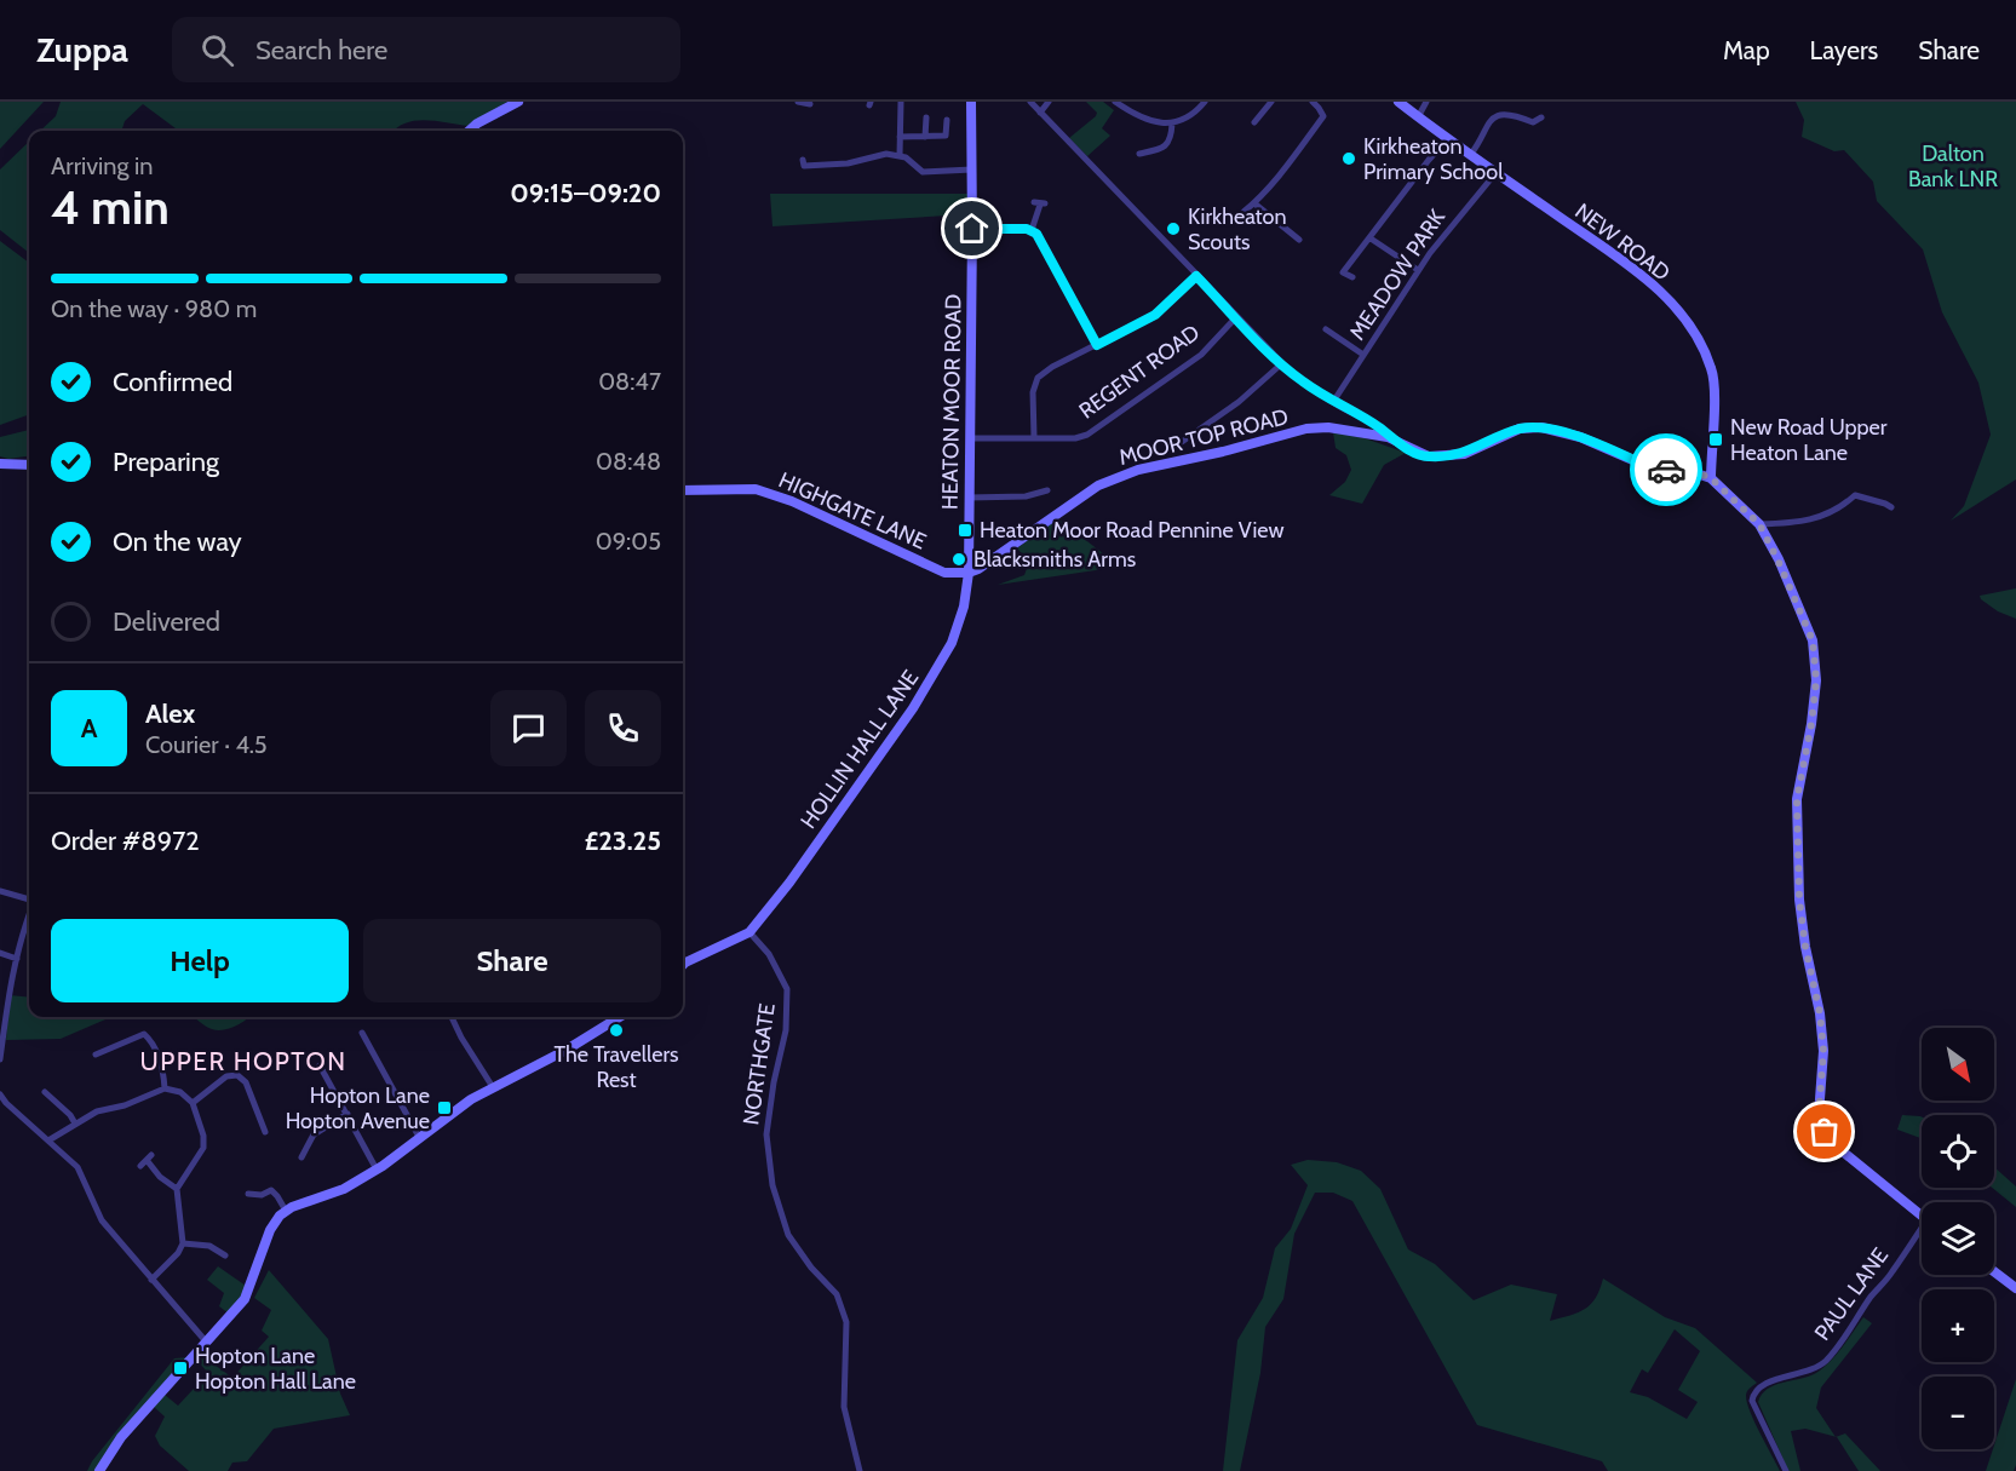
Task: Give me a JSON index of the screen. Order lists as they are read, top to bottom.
{
  "streets": {
    "street": [
      "NEW ROAD",
      "MEADOW PARK",
      "REGENT ROAD",
      "HEATON MOOR ROAD",
      "MOOR TOP ROAD",
      "HIGHGATE LANE",
      "HOLLIN HALL LANE",
      "NORTHGATE",
      "PAUL LANE"
    ]
  },
  "crossings": [
    ["NEW ROAD", "MEADOW PARK"],
    ["NEW ROAD", "MOOR TOP ROAD"],
    ["REGENT ROAD", "HEATON MOOR ROAD"],
    ["HEATON MOOR ROAD", "MOOR TOP ROAD"],
    ["HEATON MOOR ROAD", "HIGHGATE LANE"],
    ["HEATON MOOR ROAD", "HOLLIN HALL LANE"],
    ["MOOR TOP ROAD", "HIGHGATE LANE"],
    ["MOOR TOP ROAD", "HOLLIN HALL LANE"],
    ["HIGHGATE LANE", "HOLLIN HALL LANE"],
    ["HOLLIN HALL LANE", "NORTHGATE"]
  ],
  "districts": ["UPPER HOPTON"],
  "parks": ["Dalton Bank LNR"],
  "places": {
    "other": [
      "Kirkheaton Primary School",
      "Kirkheaton Scouts",
      "Blacksmiths Arms",
      "The Travellers Rest"
    ],
    "transit": [
      "New Road Upper Heaton Lane",
      "Heaton Moor Road Pennine View",
      "Hopton Lane Hopton Avenue",
      "Hopton Lane Hopton Hall Lane"
    ]
  },
  "north": "bottom right",
  "page": {
    "header": "Zuppa",
    "search": "Search here",
    "nav": ["Map", "Layers", "Share"],
    "heading": ["4 min", "Arriving in", "09:15–09:20"],
    "panel": [
      "Alex",
      "Courier · 4.5",
      "Order #8972",
      "£23.25"
    ],
    "bar": "On the way · 980 m",
    "list": [
      ["Confirmed", "08:47"],
      ["Preparing", "08:48"],
      ["On the way", "09:05"],
      "Delivered"
    ],
    "round": "A",
    "buttons": ["Help", "Share"],
    "map_buttons": ["+", "−"]
  }
}
